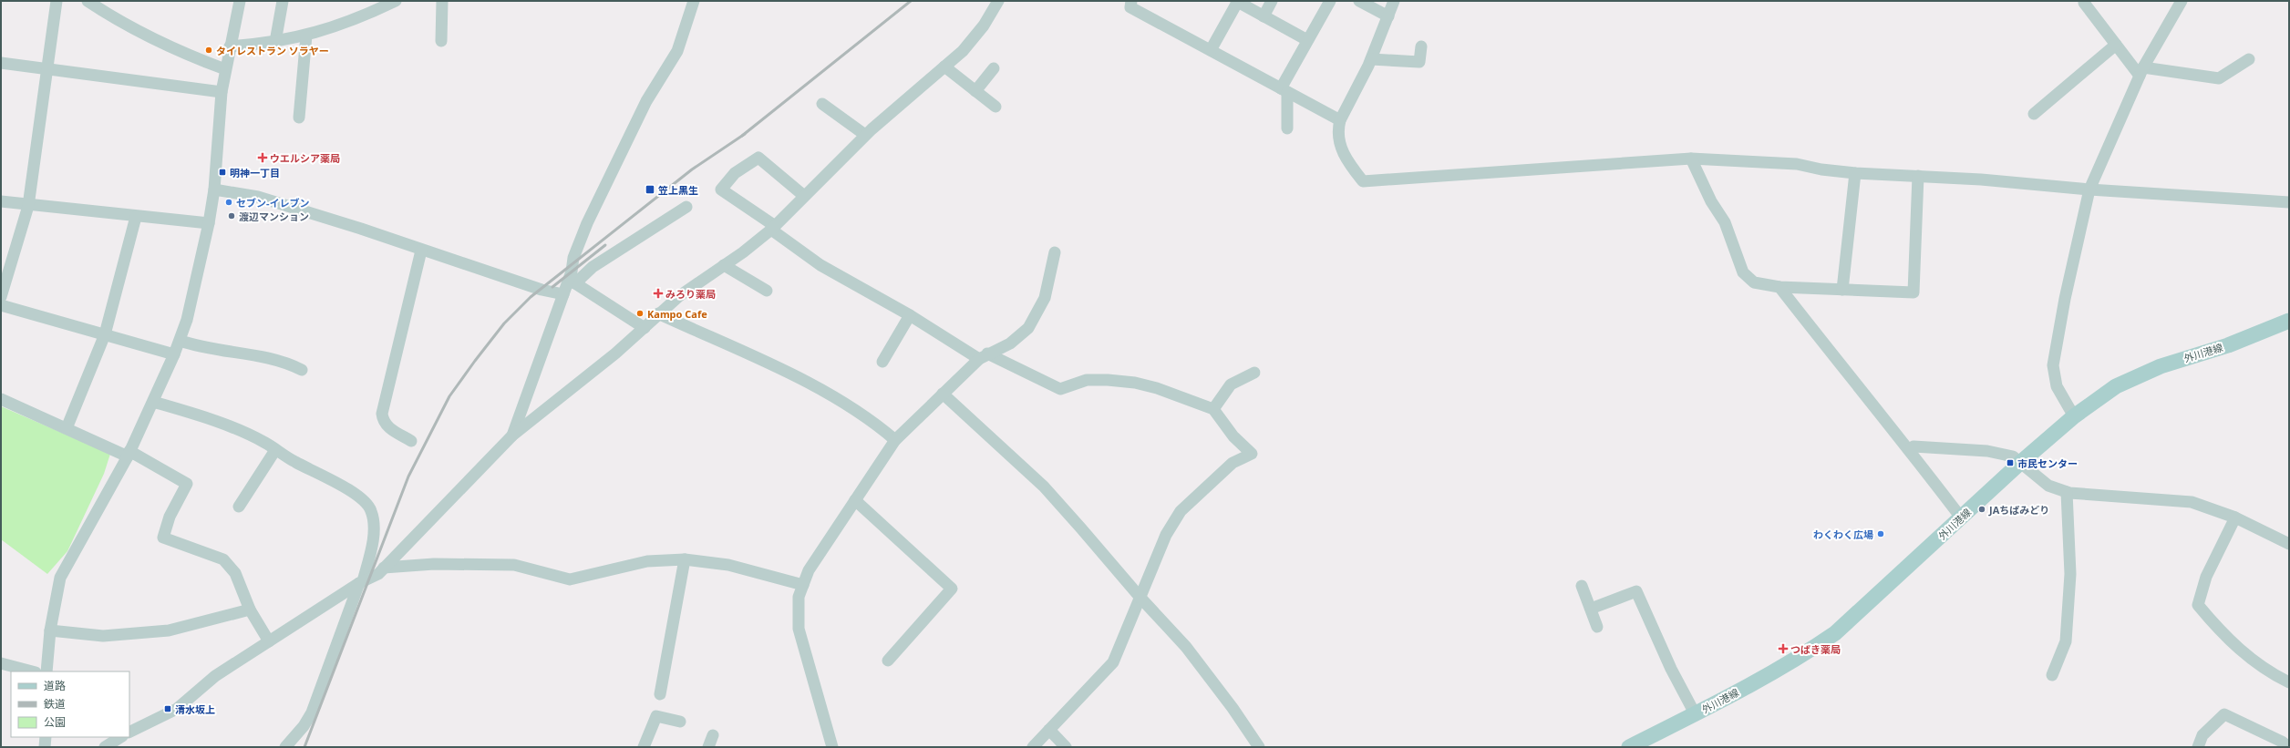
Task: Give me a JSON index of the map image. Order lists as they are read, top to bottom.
{
  "streets": {
    "main road": ["外川港線"]
  },
  "places": {
    "other": [
      "タイレストラン ソラヤー",
      "セブン-イレブン",
      "渡辺マンション",
      "Kampo Cafe",
      "JAちばみどり",
      "わくわく広場"
    ],
    "health": ["ウエルシア薬局", "みろり薬局", "つばき薬局"],
    "transit": [
      "明神一丁目",
      "笠上黒生",
      "市民センター",
      "清水坂上"
    ]
  },
  "legend": ["道路", "鉄道", "公園"]
}
